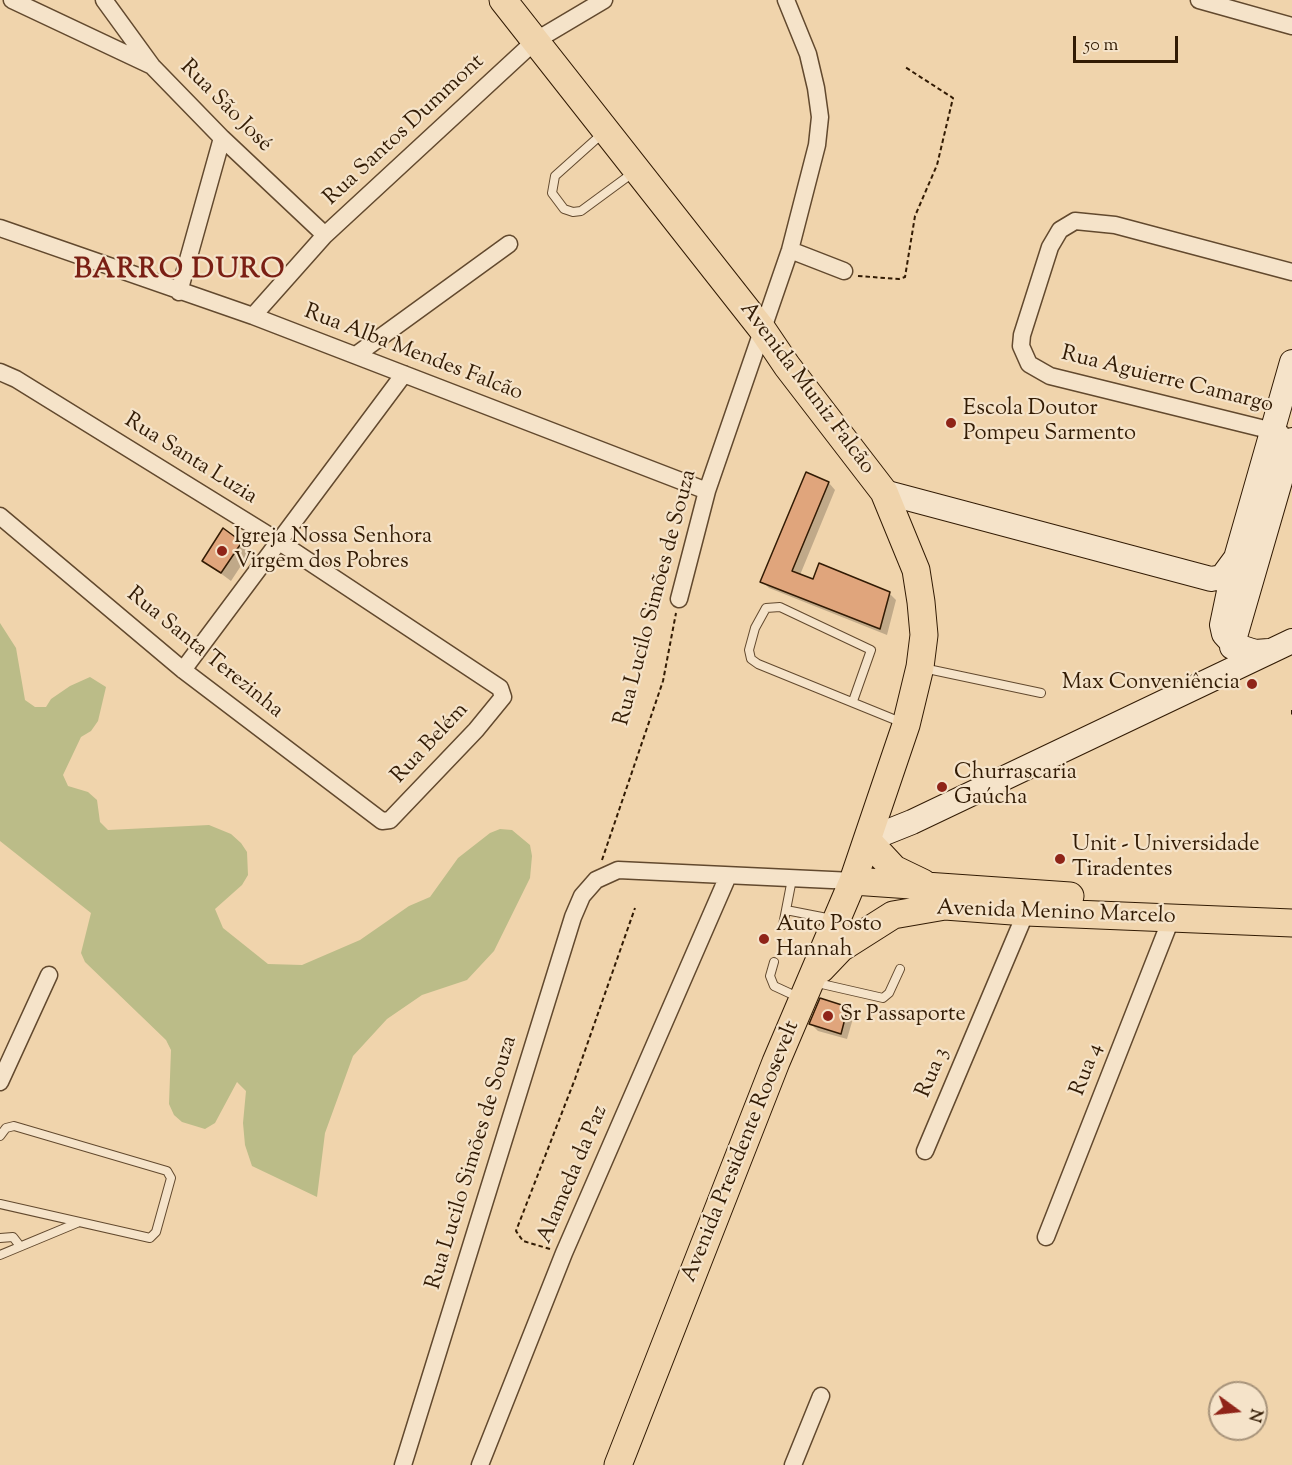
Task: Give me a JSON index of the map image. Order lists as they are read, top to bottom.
{
  "streets": {
    "main road": ["Avenida Muniz Falcão", "Avenida Menino Marcelo", "Avenida Presidente Roosevelt"],
    "street": [
      "Rua São José",
      "Rua Santos Dummont",
      "Rua Alba Mendes Falcão",
      "Rua Aguierre Camargo",
      "Rua Santa Luzia",
      "Rua Lucilo Simões de Souza",
      "Rua Santa Terezinha",
      "Rua Belém",
      "Rua 4",
      "Rua 3",
      "Alameda da Paz"
    ]
  },
  "crossings": [
    ["Rua São José", "Rua Santos Dummont"],
    ["Rua Santos Dummont", "Rua Alba Mendes Falcão"],
    ["Rua Santos Dummont", "Avenida Muniz Falcão"],
    ["Rua Alba Mendes Falcão", "Rua Lucilo Simões de Souza"],
    ["Avenida Muniz Falcão", "Rua Lucilo Simões de Souza"],
    ["Avenida Muniz Falcão", "Avenida Presidente Roosevelt"],
    ["Rua Santa Luzia", "Rua Belém"],
    ["Rua Santa Terezinha", "Rua Belém"],
    ["Avenida Menino Marcelo", "Rua 4"],
    ["Avenida Menino Marcelo", "Rua 3"],
    ["Avenida Menino Marcelo", "Avenida Presidente Roosevelt"]
  ],
  "districts": ["BARRO DURO"],
  "places": [
    "Escola Doutor Pompeu Sarmento",
    "Igreja Nossa Senhora Virgem dos Pobres",
    "Max Conveniência",
    "Churrascaria Gaúcha",
    "Unit - Universidade Tiradentes",
    "Auto Posto Hannah",
    "Sr Passaporte"
  ],
  "scale_bar": "50 m",
  "north": "right"
}
